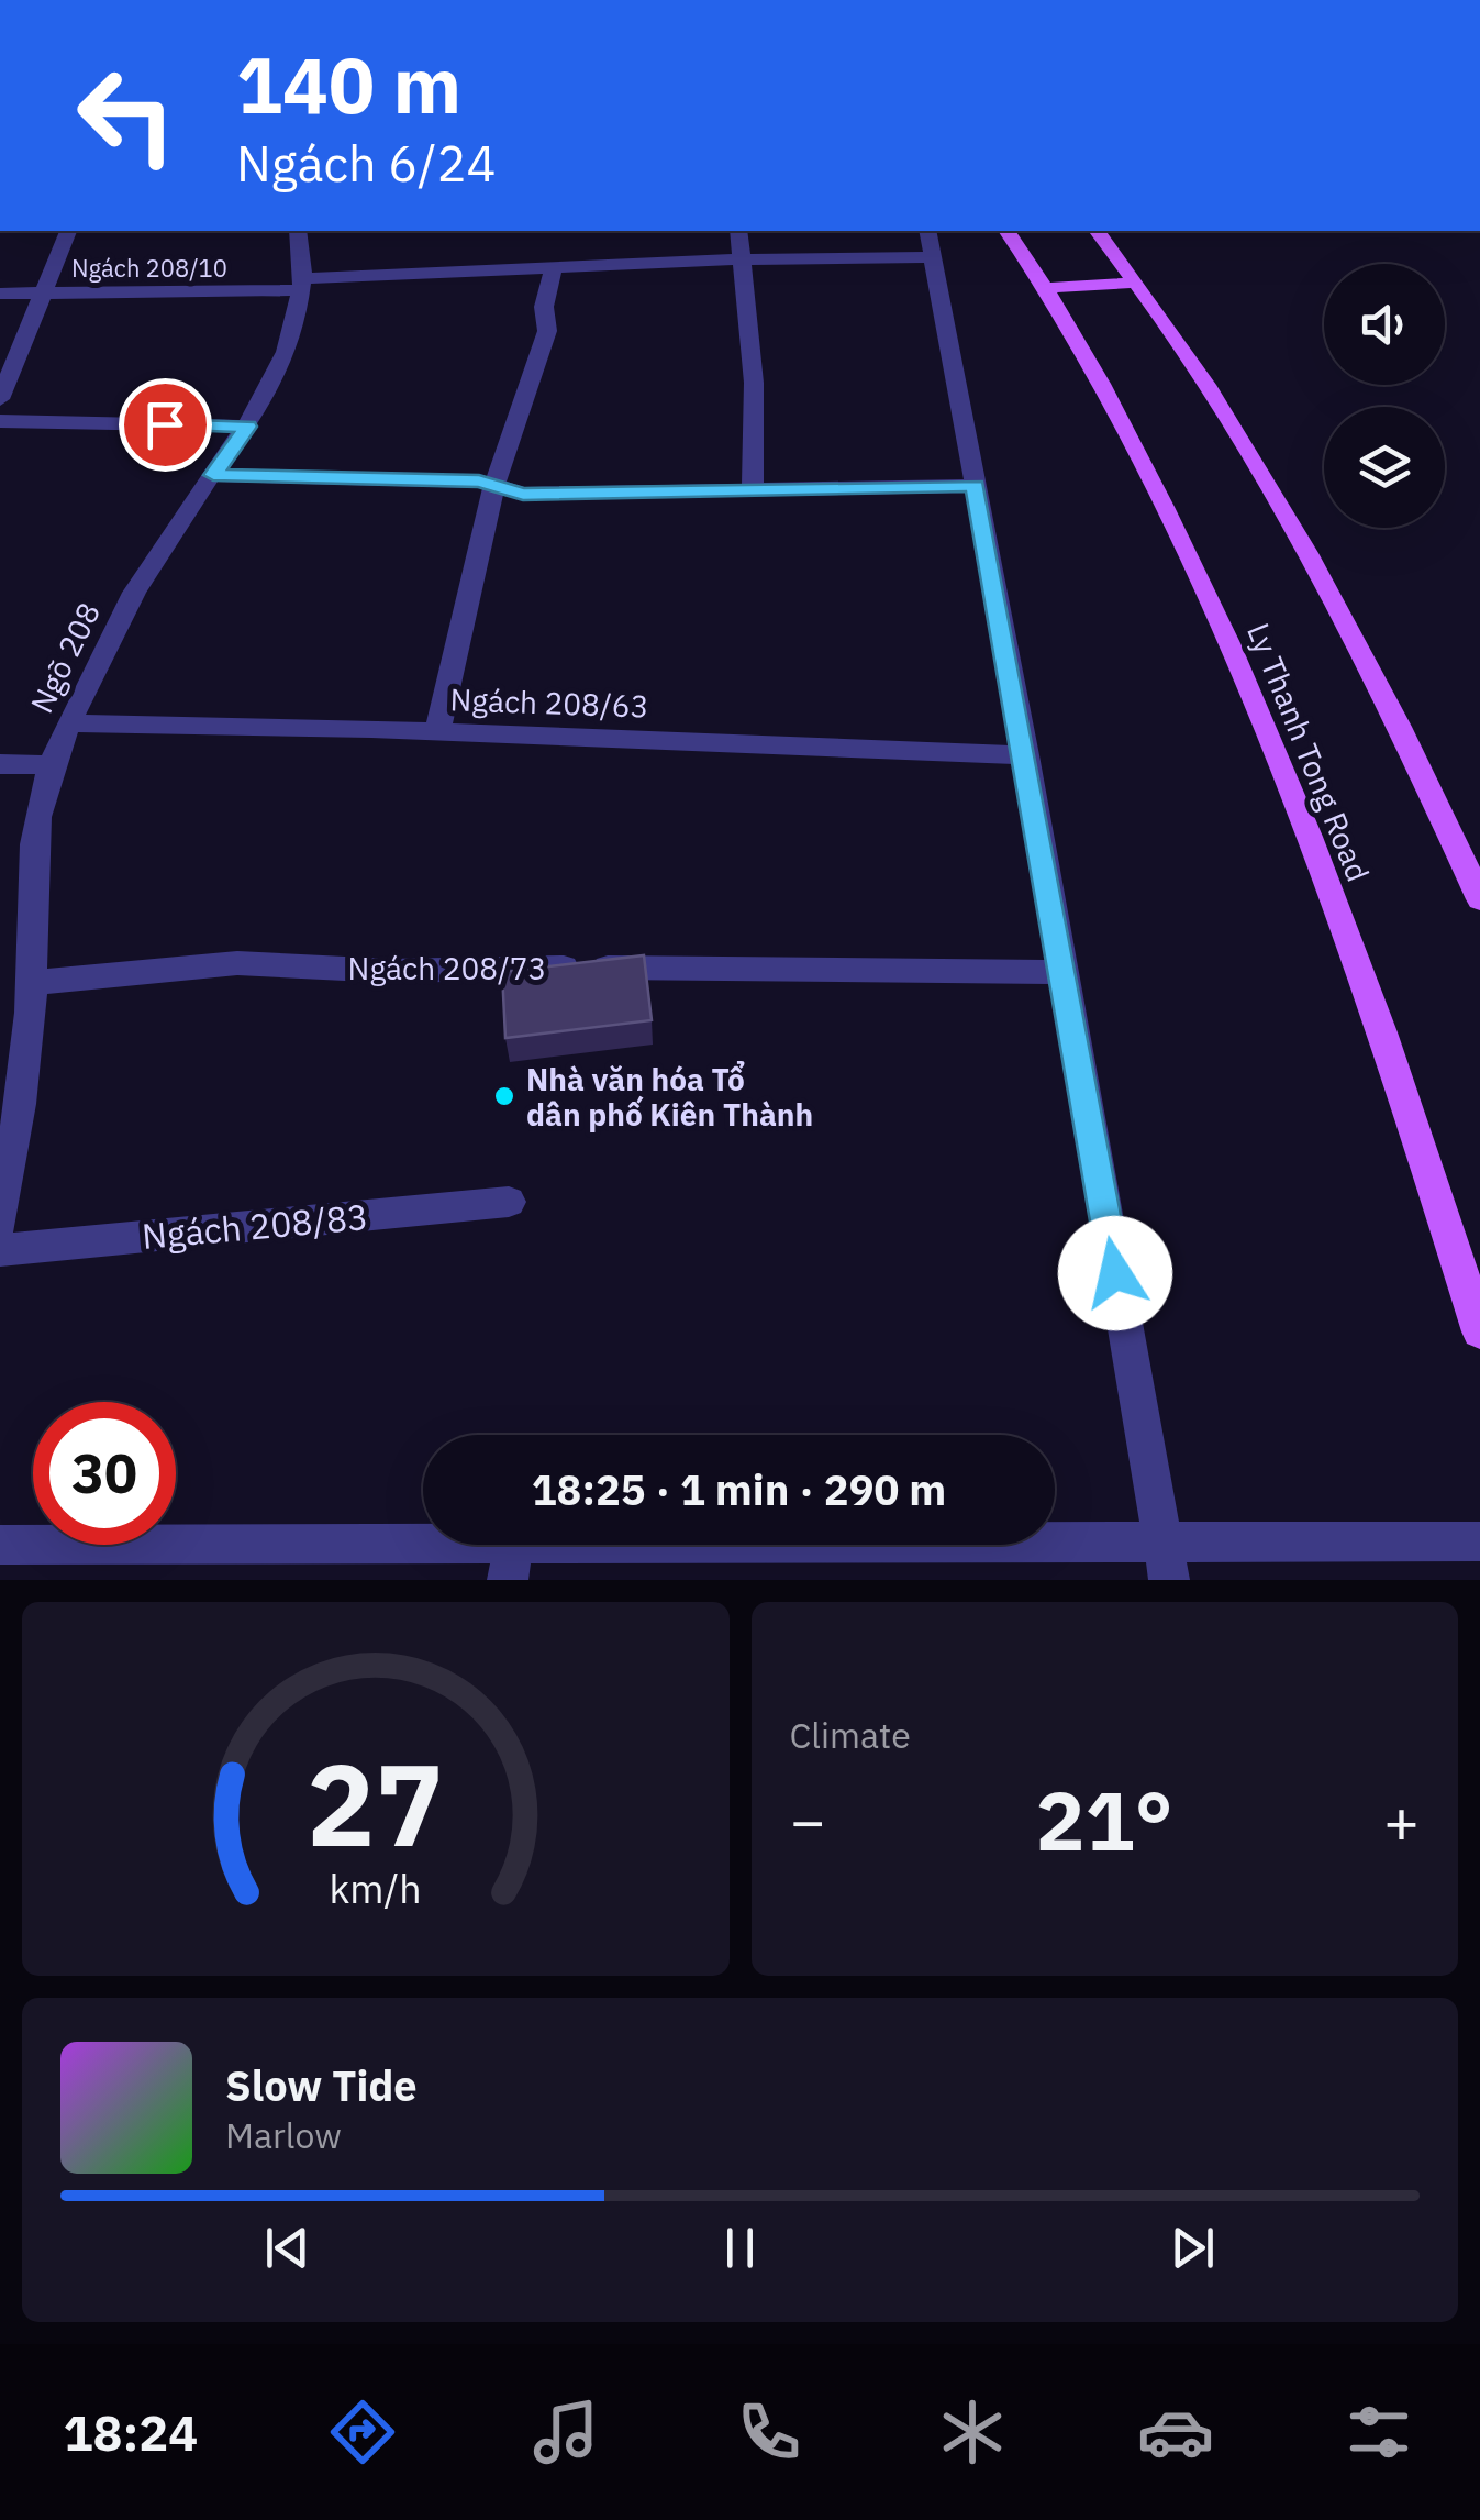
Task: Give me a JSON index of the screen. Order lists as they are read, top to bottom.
{
  "streets": {
    "main road": ["Ly Thanh Tong Road"],
    "street": [
      "Ngách 208/10",
      "Ngõ 208",
      "Ngách 208/63",
      "Ngách 208/73",
      "Ngách 208/83"
    ]
  },
  "crossings": [
    ["Ngách 208/10", "Ngõ 208"],
    ["Ngõ 208", "Ngách 208/63"],
    ["Ngõ 208", "Ngách 208/73"]
  ],
  "places": ["Nhà văn hóa Tổ dân phố Kiên Thành"],
  "page": {
    "turn": ["140 m", "Ngách 6/24"],
    "limit": "30",
    "trip": "18:25 · 1 min · 290 m",
    "tile": "Climate",
    "heat": ["−", "21°", "+"],
    "song": ["Slow Tide", "Marlow"],
    "tabs": "18:24",
    "gauge": ["27", "km/h"]
  }
}
